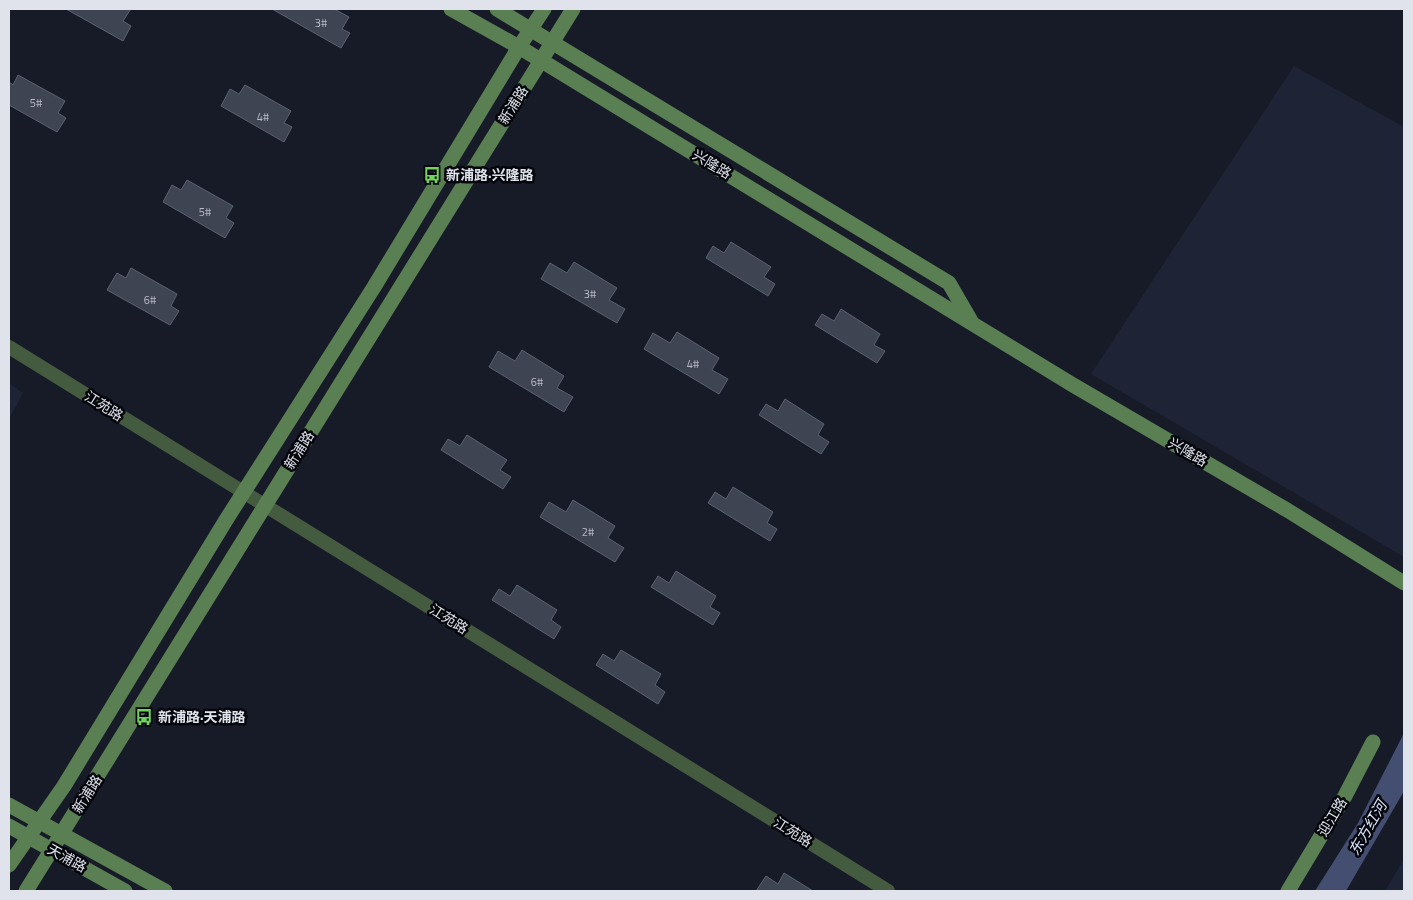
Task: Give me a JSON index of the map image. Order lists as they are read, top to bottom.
{
  "streets": {
    "main road": [
      "新浦路",
      "兴隆路",
      "迎江路",
      "天浦路"
    ],
    "street": ["江苑路"]
  },
  "crossings": [
    ["新浦路", "兴隆路"],
    ["新浦路", "江苑路"],
    ["新浦路", "天浦路"]
  ],
  "water": ["东方红河"],
  "places": {
    "bus stop": ["新浦路·兴隆路", "新浦路·天浦路"]
  },
  "house_numbers": [
    "3#",
    "5#",
    "4#",
    "5#",
    "3#",
    "6#",
    "4#",
    "6#",
    "2#"
  ]
}
